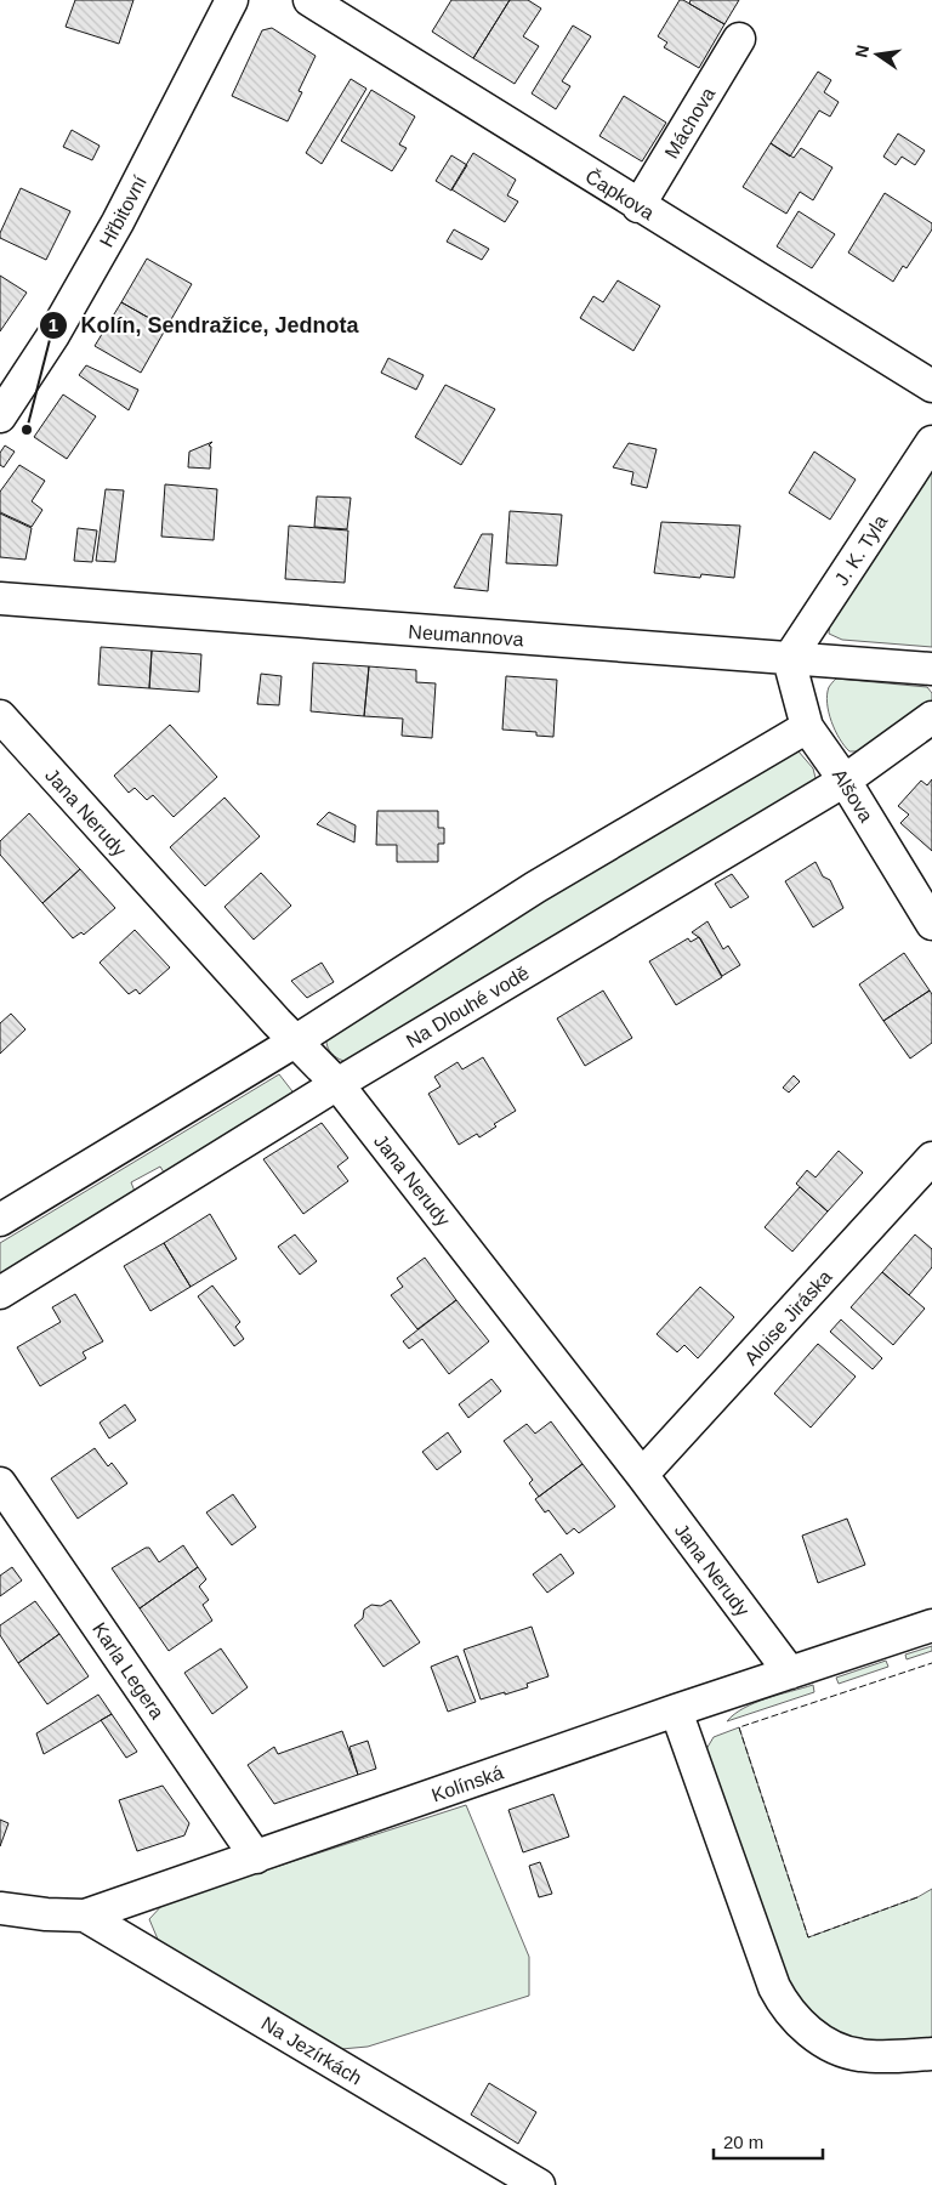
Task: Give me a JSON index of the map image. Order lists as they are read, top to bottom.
{
  "streets": {
    "street": [
      "Máchova",
      "Čapkova",
      "Hřbitovní",
      "J. K. Tyla",
      "Neumannova",
      "Alšova",
      "Jana Nerudy",
      "Na Dlouhé vodě",
      "Aloise Jiráska",
      "Karla Legera",
      "Kolínská",
      "Na Jezírkách"
    ]
  },
  "crossings": [
    ["Máchova", "Čapkova"],
    ["J. K. Tyla", "Neumannova"],
    ["J. K. Tyla", "Alšova"],
    ["Neumannova", "Alšova"],
    ["Alšova", "Na Dlouhé vodě"],
    ["Jana Nerudy", "Na Dlouhé vodě"],
    ["Jana Nerudy", "Aloise Jiráska"],
    ["Jana Nerudy", "Kolínská"],
    ["Karla Legera", "Kolínská"],
    ["Kolínská", "Na Jezírkách"]
  ],
  "places": ["Kolín, Sendražice, Jednota"],
  "scale_bar": "20 m",
  "north": "left"
}
